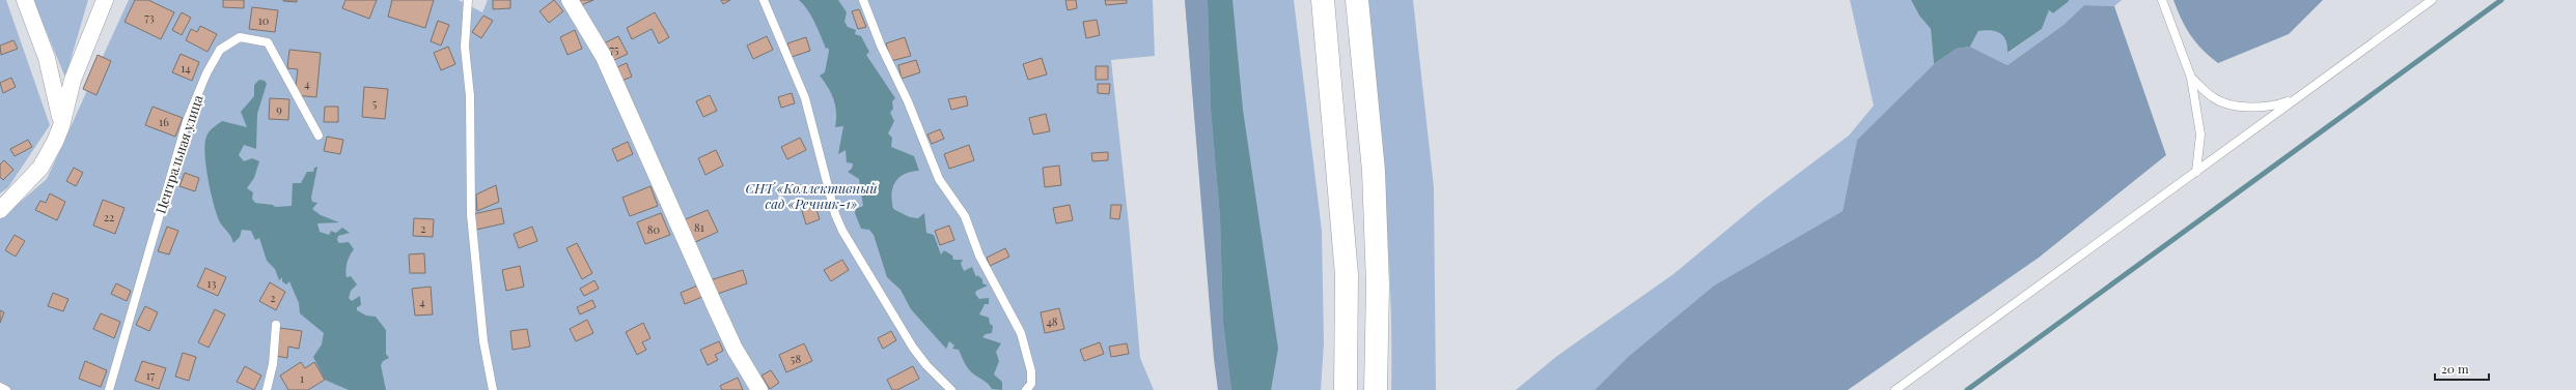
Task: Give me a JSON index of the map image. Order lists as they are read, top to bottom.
{
  "streets": {
    "lane": ["Центральная улица"]
  },
  "parks": ["СНТ «Коллективный сад «Речник-1»"],
  "house_numbers": [
    "73",
    "10",
    "75",
    "14",
    "4",
    "5",
    "9",
    "16",
    "22",
    "81",
    "2",
    "80",
    "13",
    "2",
    "4",
    "48",
    "58",
    "17",
    "1"
  ],
  "scale_bar": "20 m"
}
